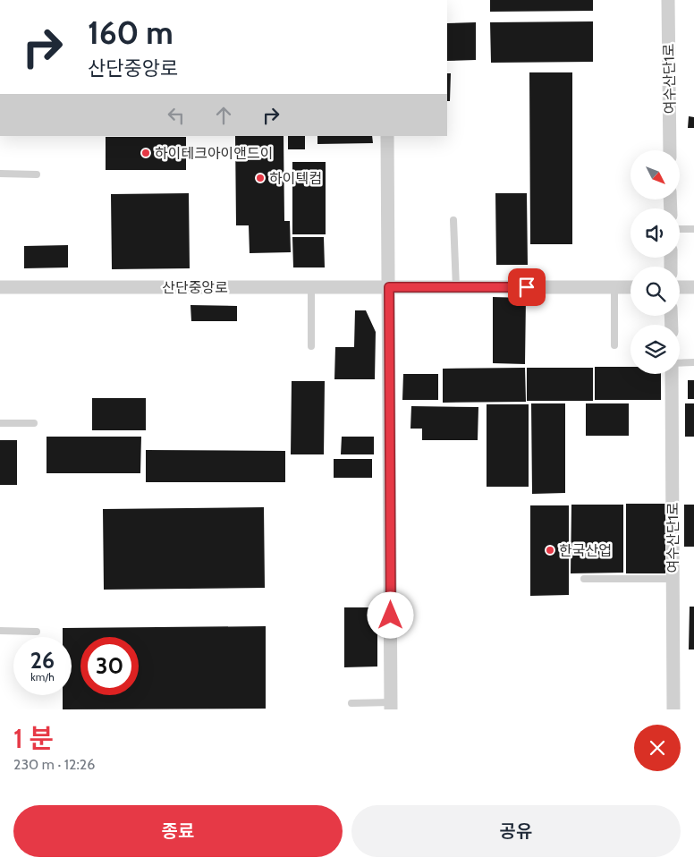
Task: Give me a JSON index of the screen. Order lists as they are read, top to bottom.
{
  "streets": {
    "street": ["여수산단1로", "산단중앙로"]
  },
  "places": ["하이테크아이앤드이", "하이텍컴", "한국산업"],
  "north": "bottom right",
  "page": {
    "turn": ["160 m", "산단중앙로"],
    "speed": "26 km/h",
    "limit": "30",
    "heading": ["1 분", "230 m · 12:26"],
    "buttons": ["종료", "공유"]
  }
}
